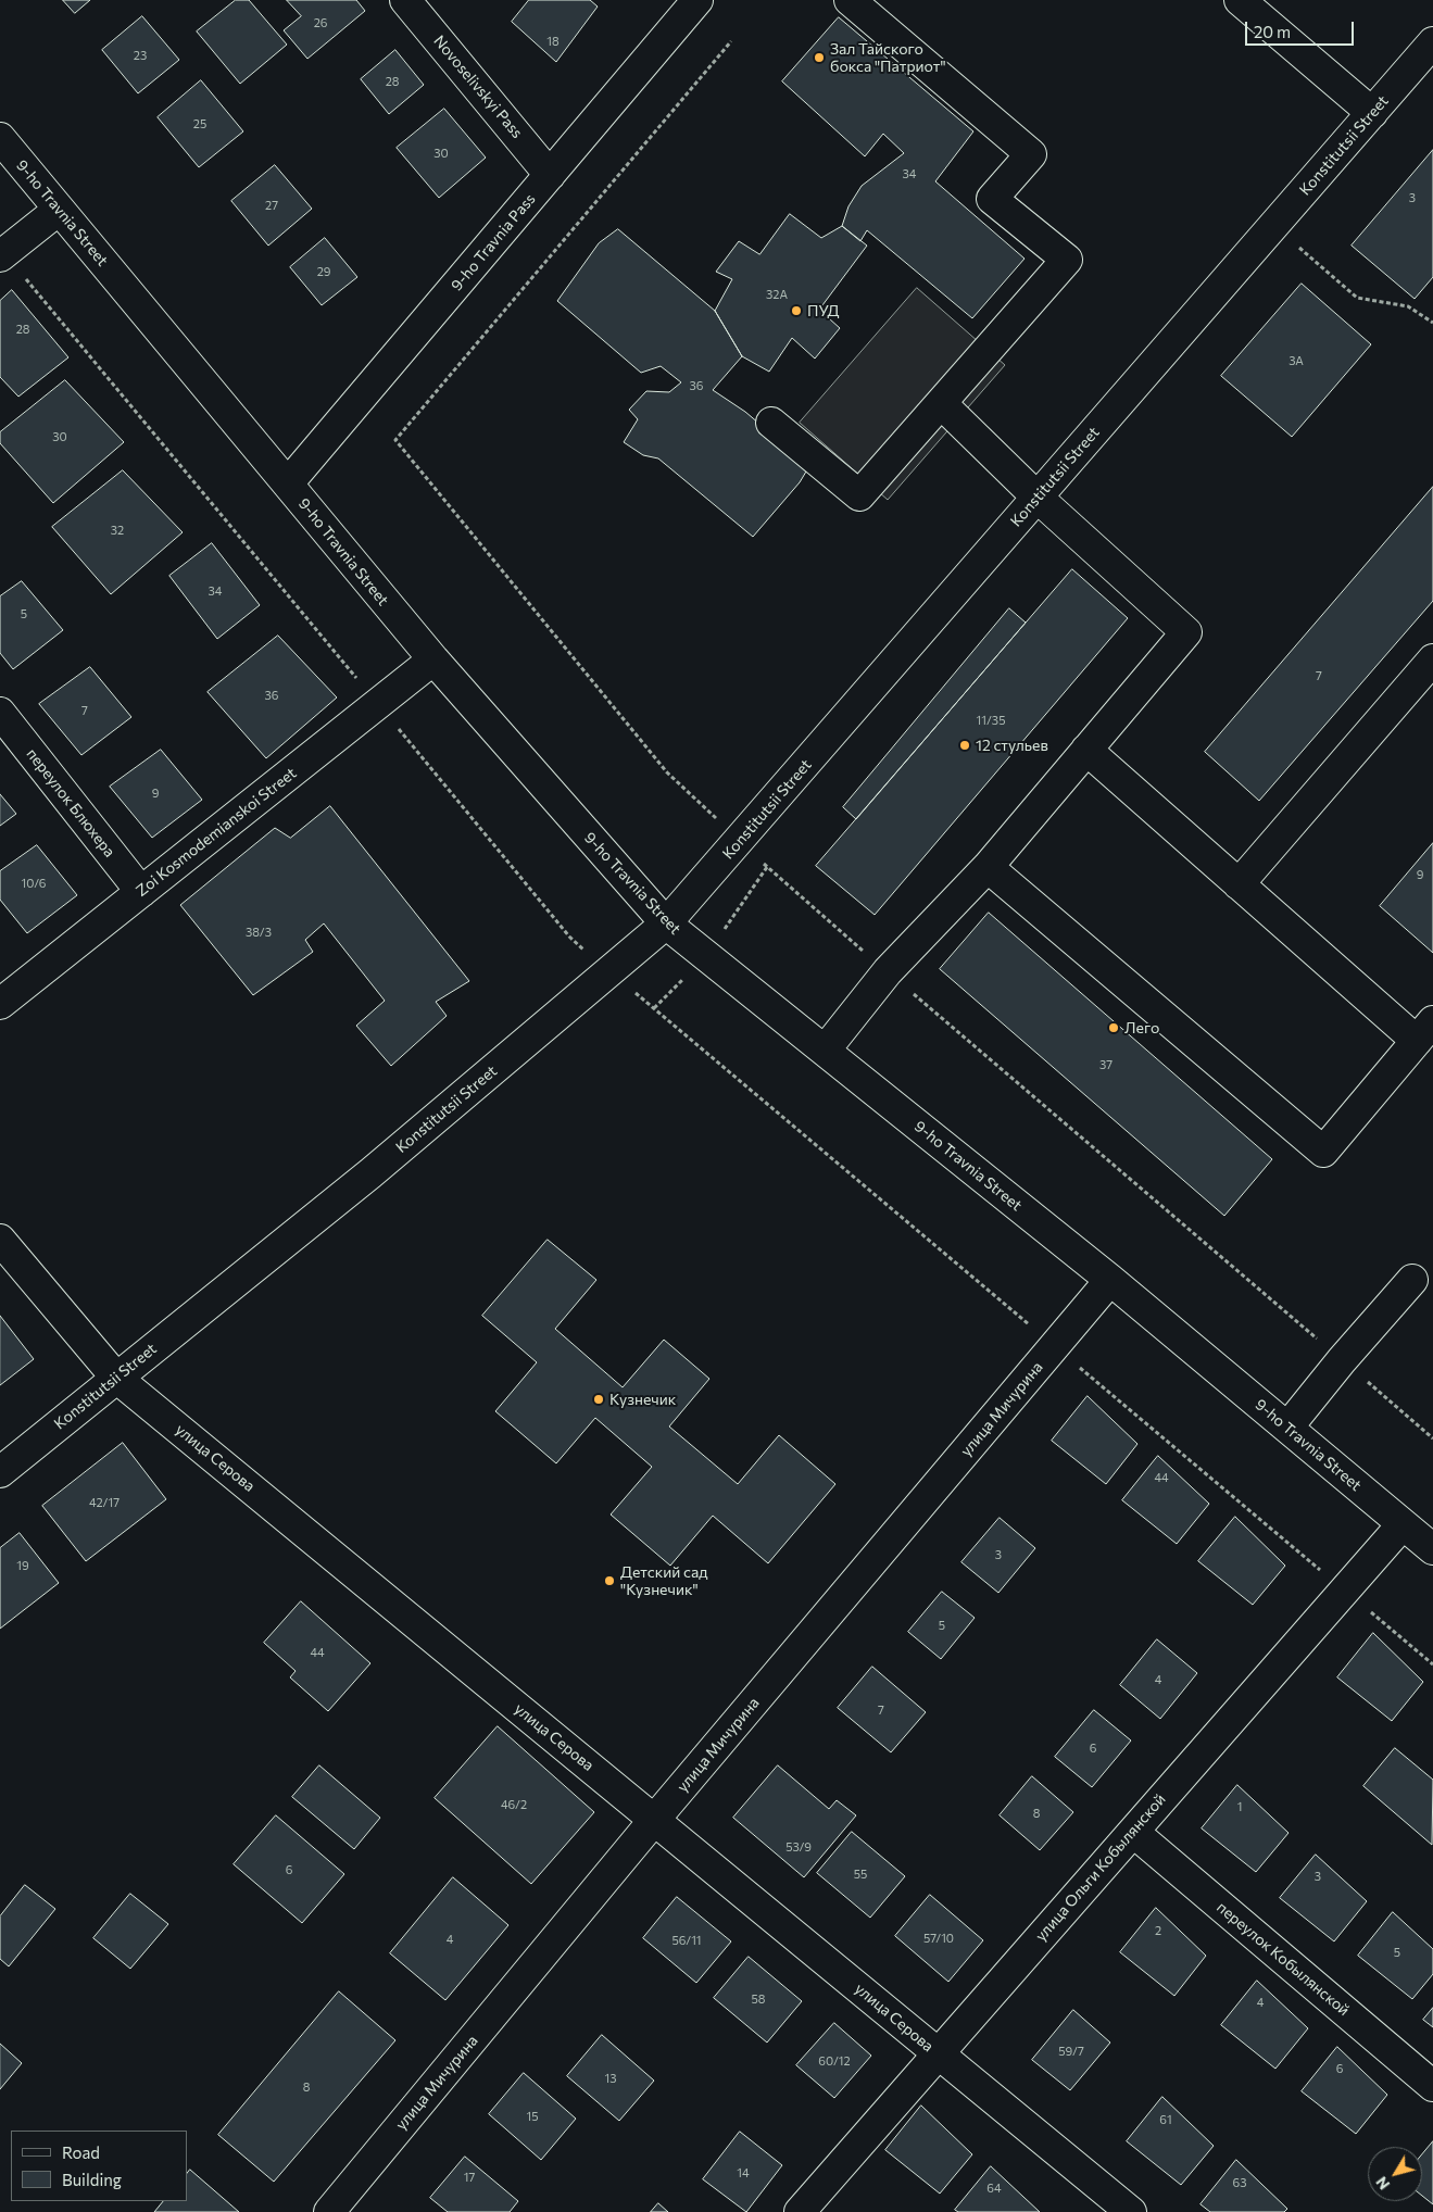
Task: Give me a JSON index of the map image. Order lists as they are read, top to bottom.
{
  "streets": {
    "street": [
      "Novoselivskyi Pass",
      "Konstitutsii Street",
      "9-ho Travnia Street",
      "9-ho Travnia Pass",
      "переулок Блюхера",
      "Zoi Kosmodemianskoi Street",
      "улица Мичурина",
      "улица Серова",
      "улица Ольги Кобылянской",
      "переулок Кобылянской"
    ]
  },
  "crossings": [
    ["Novoselivskyi Pass", "9-ho Travnia Pass"],
    ["Konstitutsii Street", "9-ho Travnia Street"],
    ["Konstitutsii Street", "улица Серова"],
    ["9-ho Travnia Street", "9-ho Travnia Pass"],
    ["9-ho Travnia Street", "Zoi Kosmodemianskoi Street"],
    ["9-ho Travnia Street", "улица Мичурина"],
    ["9-ho Travnia Street", "улица Ольги Кобылянской"],
    ["переулок Блюхера", "Zoi Kosmodemianskoi Street"],
    ["улица Мичурина", "улица Серова"],
    ["улица Серова", "улица Ольги Кобылянской"],
    ["улица Ольги Кобылянской", "переулок Кобылянской"]
  ],
  "places": [
    "Зал Тайского бокса \"Патриот\"",
    "ПУД",
    "12 стульев",
    "Лего",
    "Кузнечик",
    "Детский сад \"Кузнечик\""
  ],
  "house_numbers": [
    "26",
    "18",
    "23",
    "28",
    "25",
    "30",
    "34",
    "3",
    "27",
    "29",
    "32А",
    "28",
    "3А",
    "36",
    "30",
    "32",
    "34",
    "5",
    "7",
    "36",
    "7",
    "11/35",
    "9",
    "9",
    "10/6",
    "38/3",
    "37",
    "44",
    "42/17",
    "3",
    "19",
    "5",
    "44",
    "4",
    "7",
    "6",
    "46/2",
    "1",
    "8",
    "53/9",
    "6",
    "55",
    "3",
    "2",
    "57/10",
    "4",
    "56/11",
    "5",
    "58",
    "4",
    "59/7",
    "60/12",
    "6",
    "13",
    "8",
    "15",
    "61",
    "14",
    "17",
    "63",
    "64"
  ],
  "legend": ["Road", "Building"],
  "scale_bar": "20 m",
  "north": "bottom left"
}
